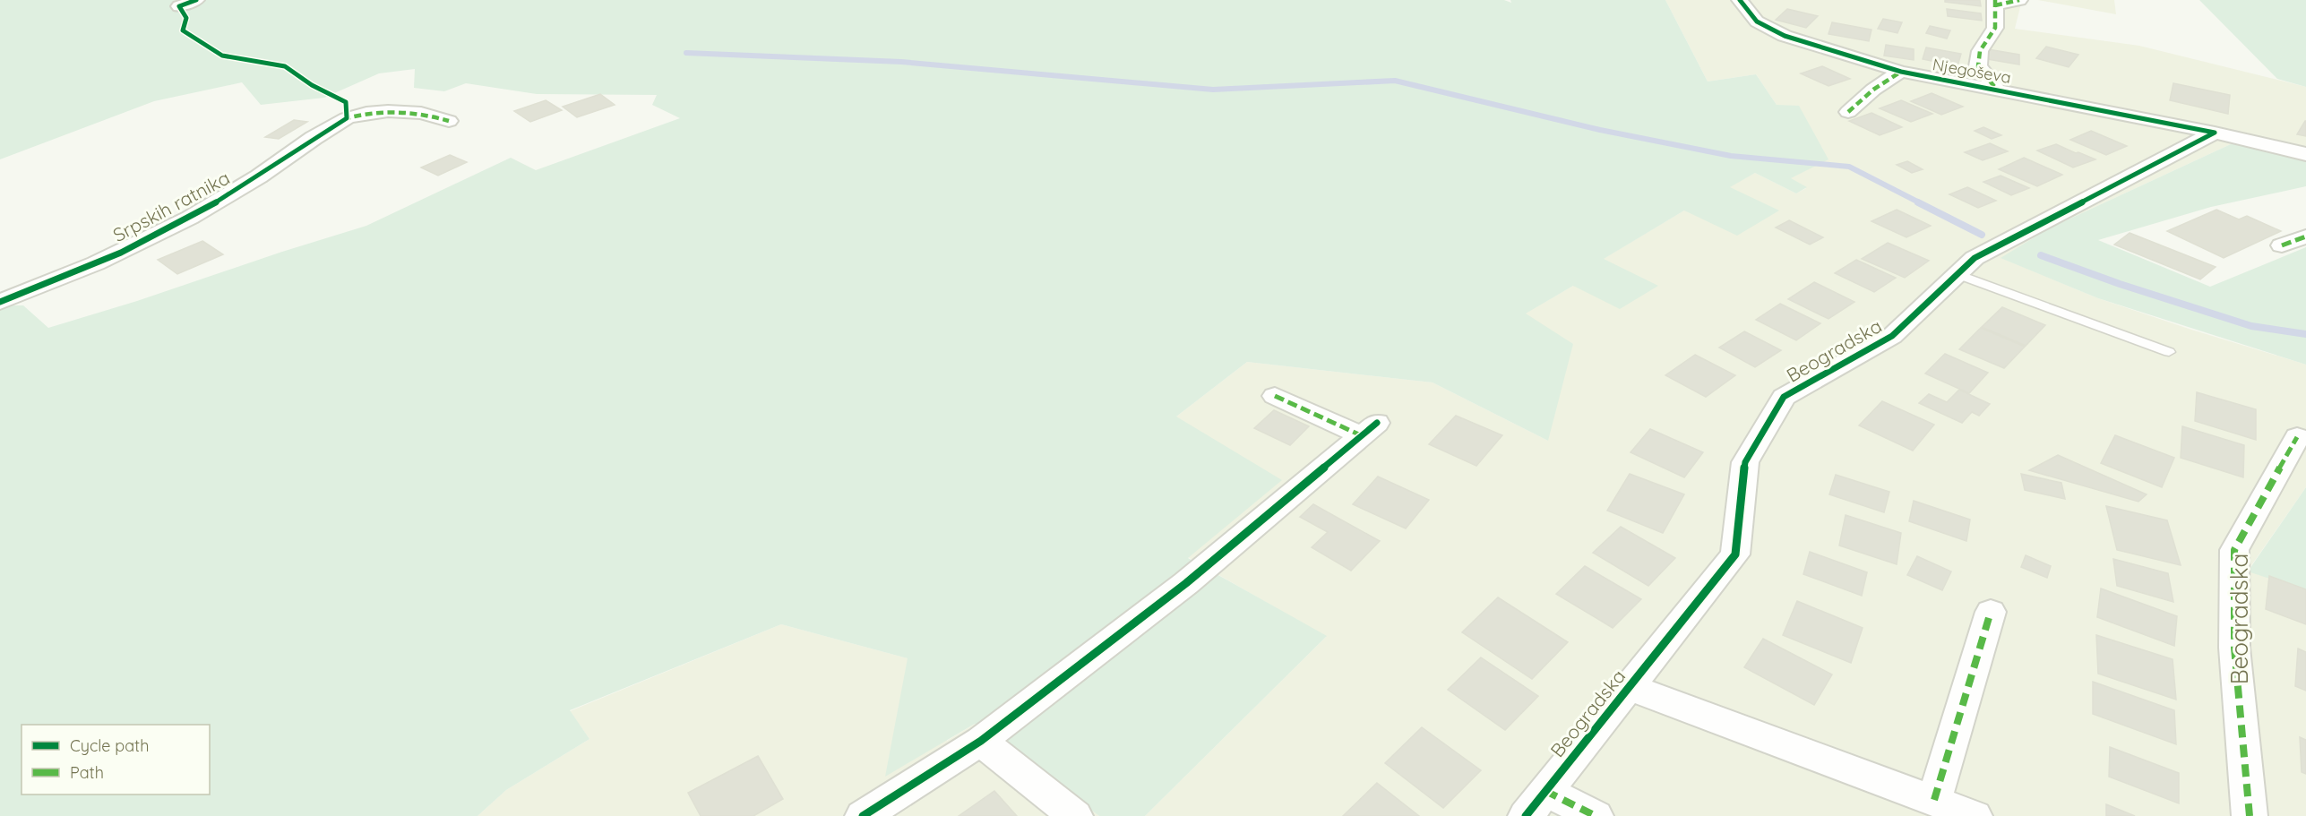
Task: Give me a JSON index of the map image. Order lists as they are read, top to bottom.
{
  "streets": {
    "street": ["Njegoševa", "Srpskih ratnika", "Beogradska"]
  },
  "crossings": [
    ["Njegoševa", "Beogradska"]
  ],
  "legend": ["Cycle path", "Path"]
}
